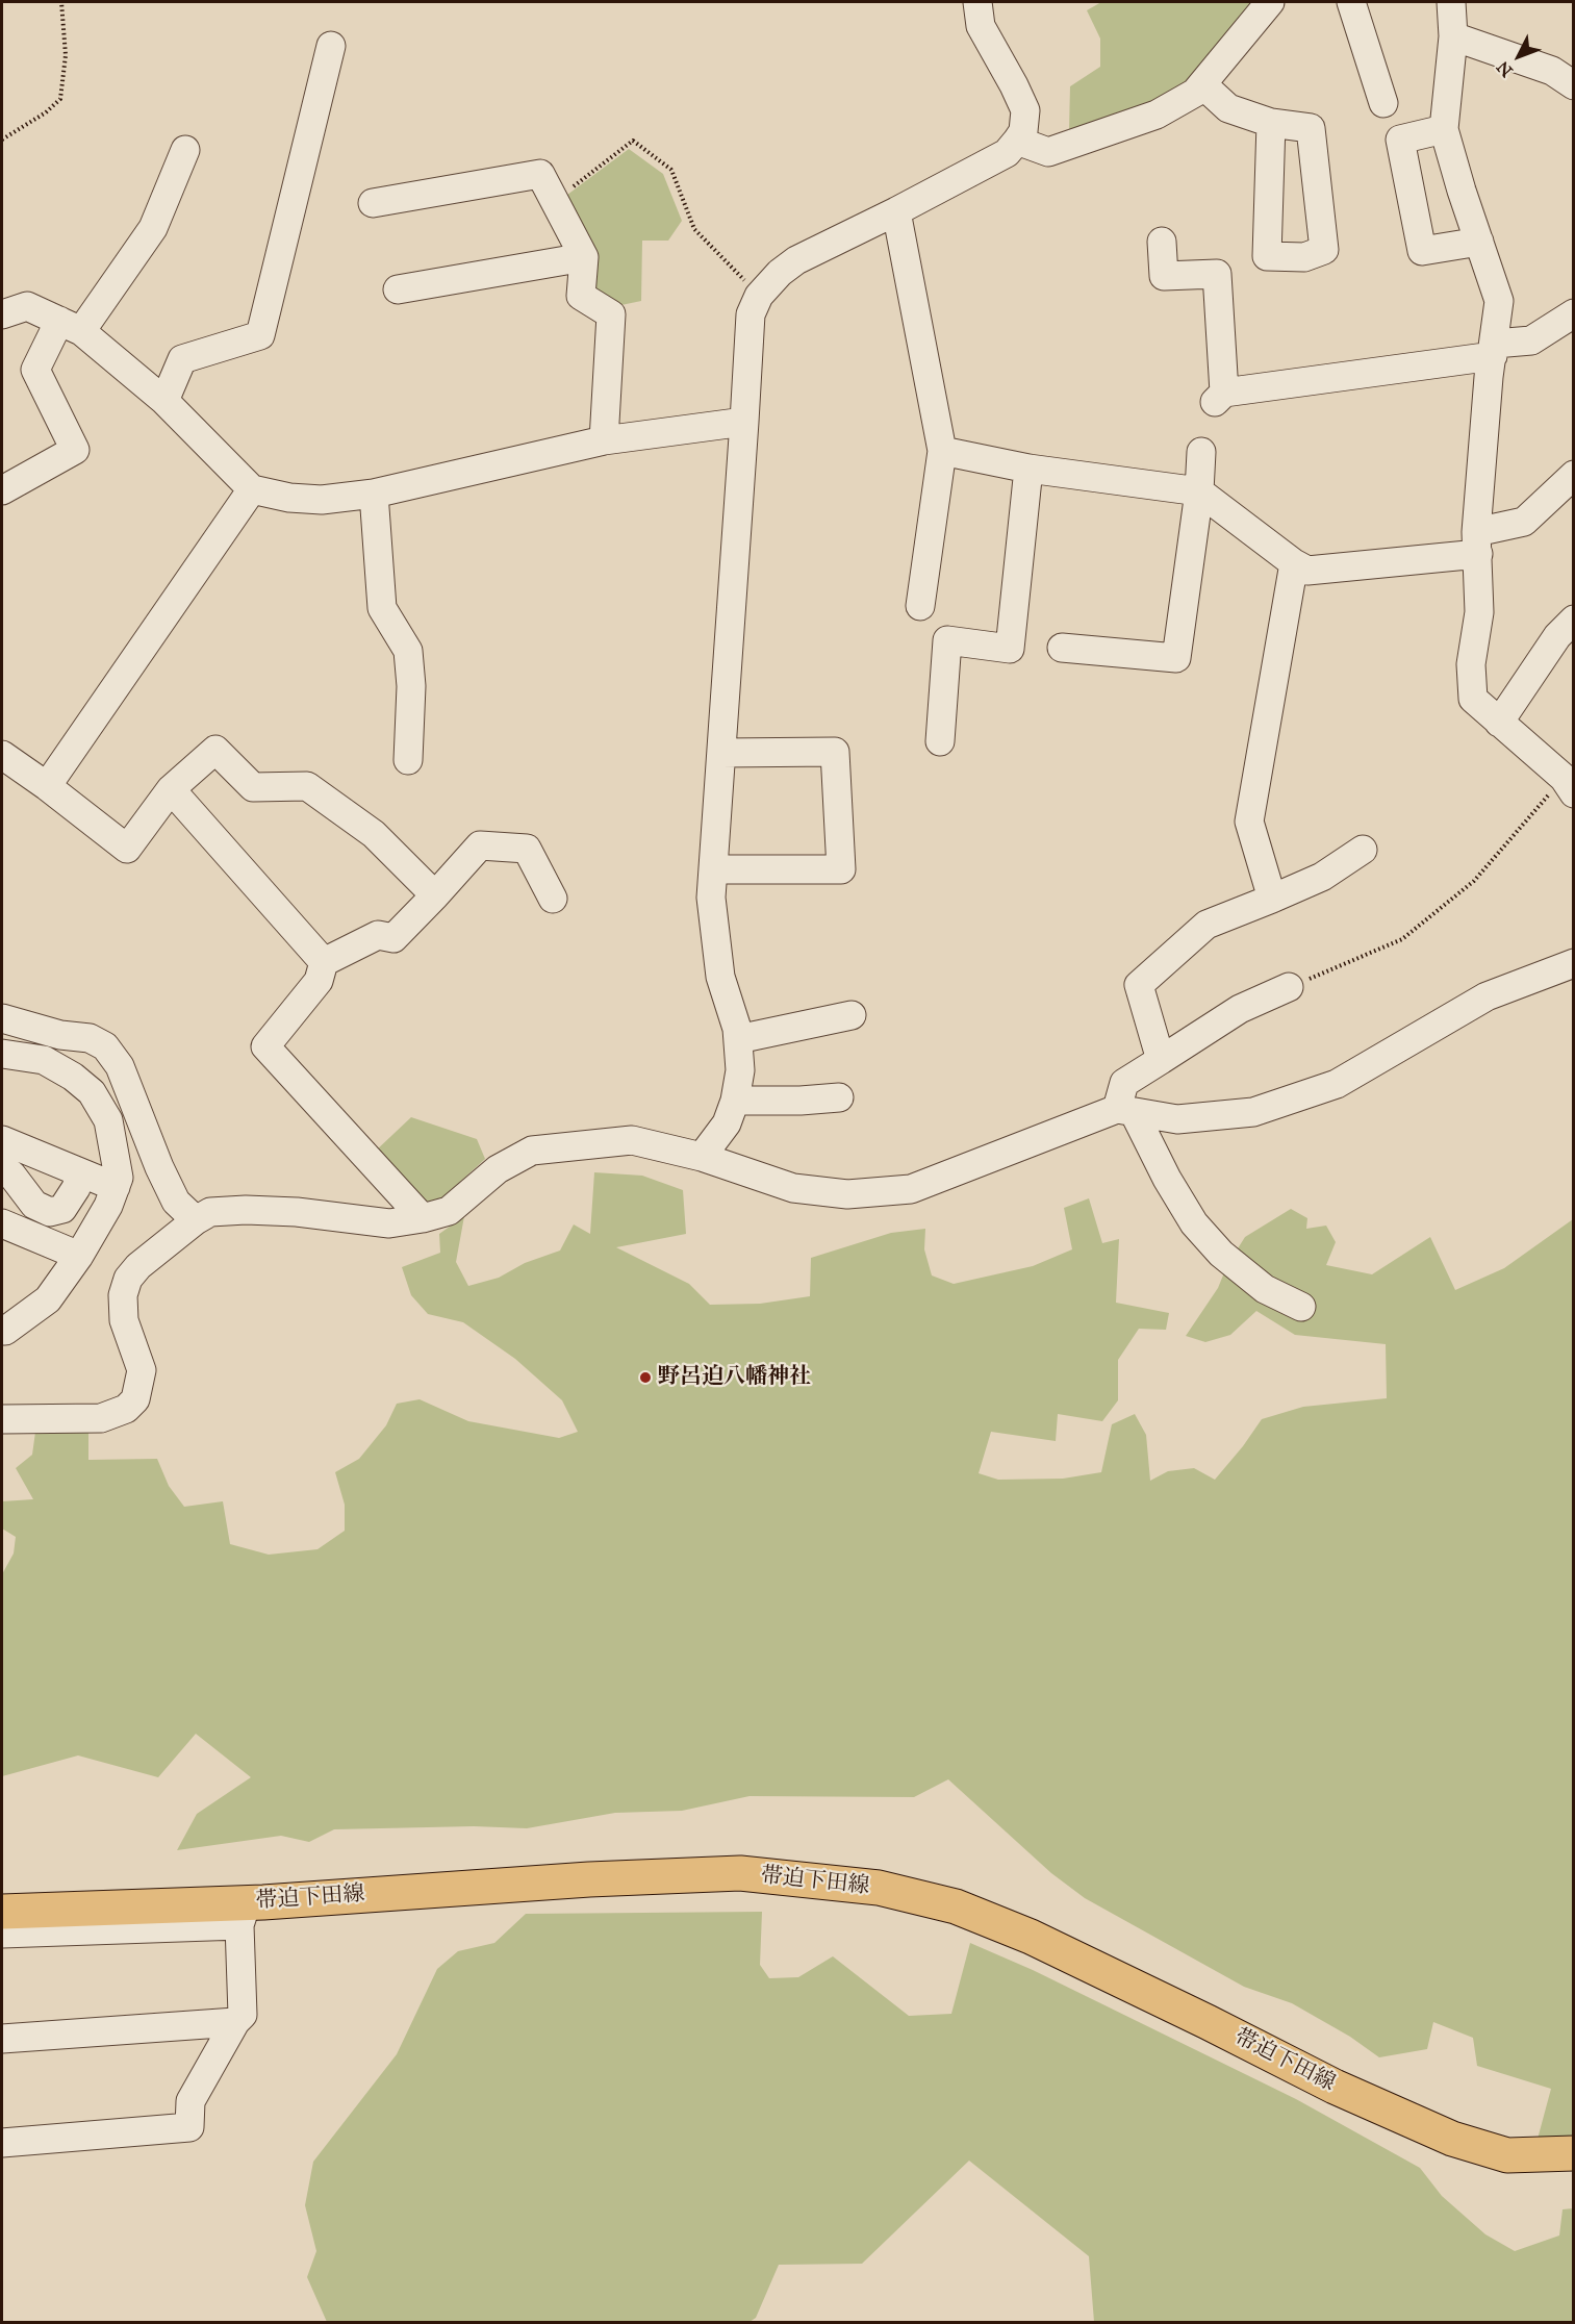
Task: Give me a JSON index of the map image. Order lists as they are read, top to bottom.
{
  "streets": {
    "main road": ["帯迫下田線"]
  },
  "places": ["野呂迫八幡神社"],
  "north": "bottom left"
}
